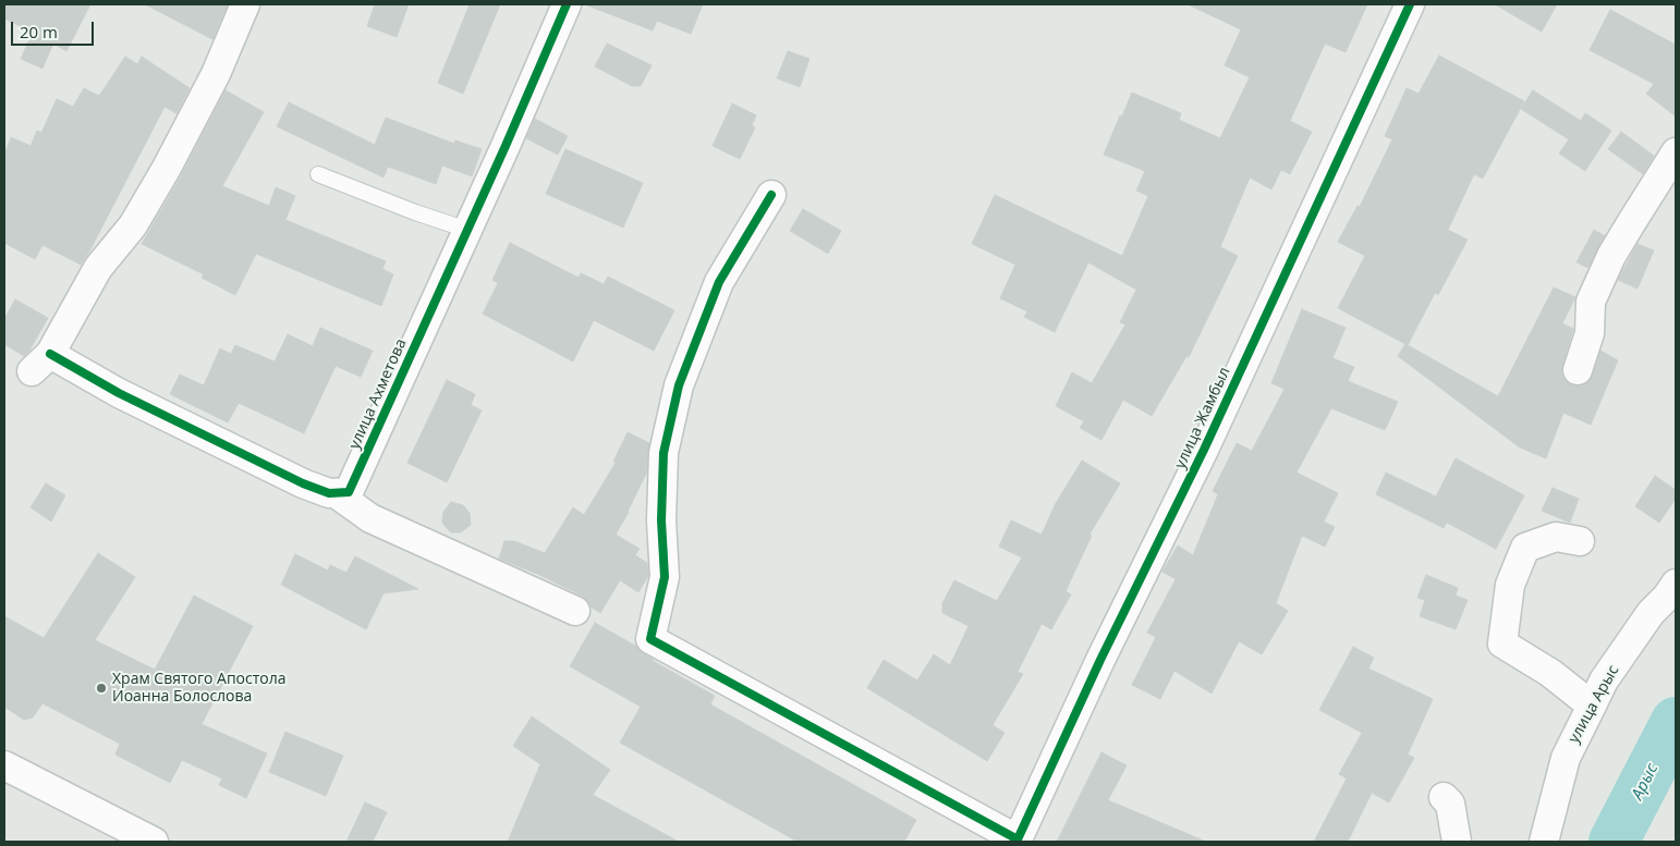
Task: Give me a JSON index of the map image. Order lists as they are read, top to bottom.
{
  "streets": {
    "street": ["улица Ахметова", "улица Жамбыл", "улица Арыс"]
  },
  "water": ["Арыс"],
  "places": ["Храм Святого Апостола Иоанна Болослова"],
  "scale_bar": "20 m"
}
